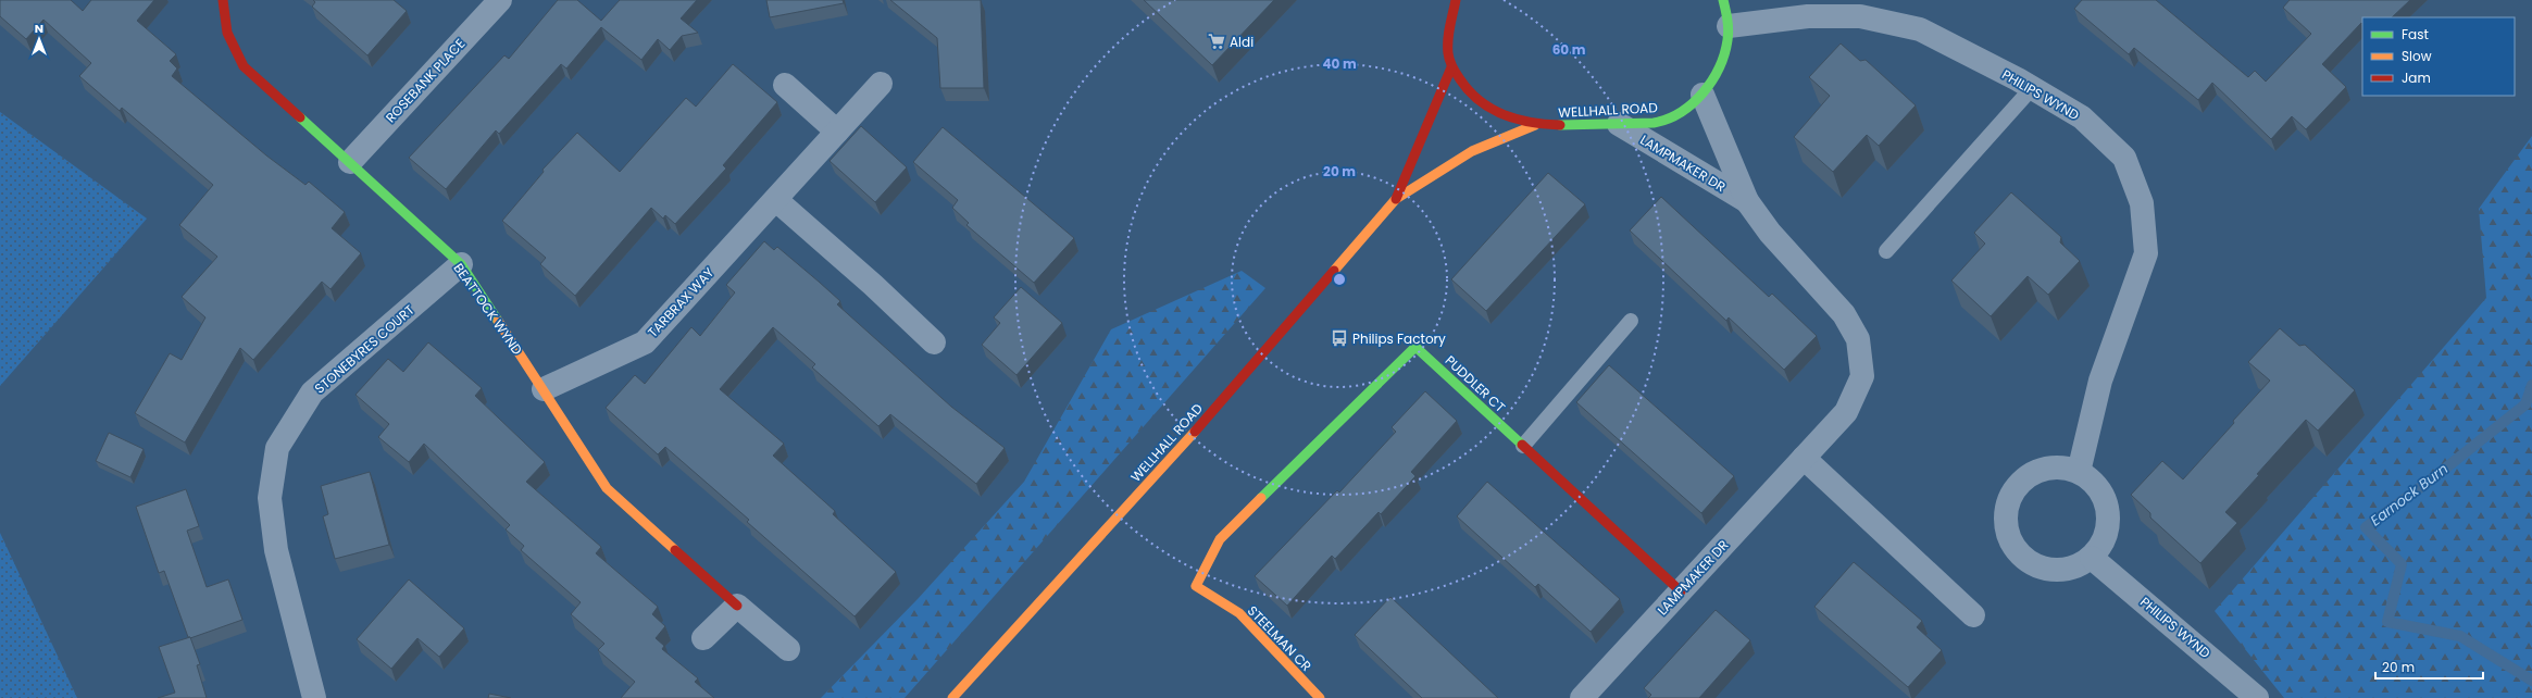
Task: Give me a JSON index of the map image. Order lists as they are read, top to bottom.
{
  "streets": {
    "street": [
      "ROSEBANK PLACE",
      "PHILIPS WYND",
      "WELLHALL ROAD",
      "LAMPMAKER DR",
      "TARBRAX WAY",
      "BEATTOCK WYND",
      "STONEBYRES COURT",
      "PUDDLER CT",
      "STEELMAN CR"
    ]
  },
  "crossings": [
    ["ROSEBANK PLACE", "BEATTOCK WYND"],
    ["PHILIPS WYND", "WELLHALL ROAD"],
    ["WELLHALL ROAD", "LAMPMAKER DR"],
    ["LAMPMAKER DR", "PUDDLER CT"],
    ["TARBRAX WAY", "BEATTOCK WYND"],
    ["BEATTOCK WYND", "STONEBYRES COURT"],
    ["PUDDLER CT", "STEELMAN CR"]
  ],
  "water": ["Earnock Burn"],
  "places": {
    "supermarket": ["Aldi"],
    "bus stop": ["Philips Factory"]
  },
  "legend": ["Fast", "Slow", "Jam"],
  "scale_bar": "20 m",
  "north": "top",
  "rings": ["60 m", "40 m", "20 m"]
}
